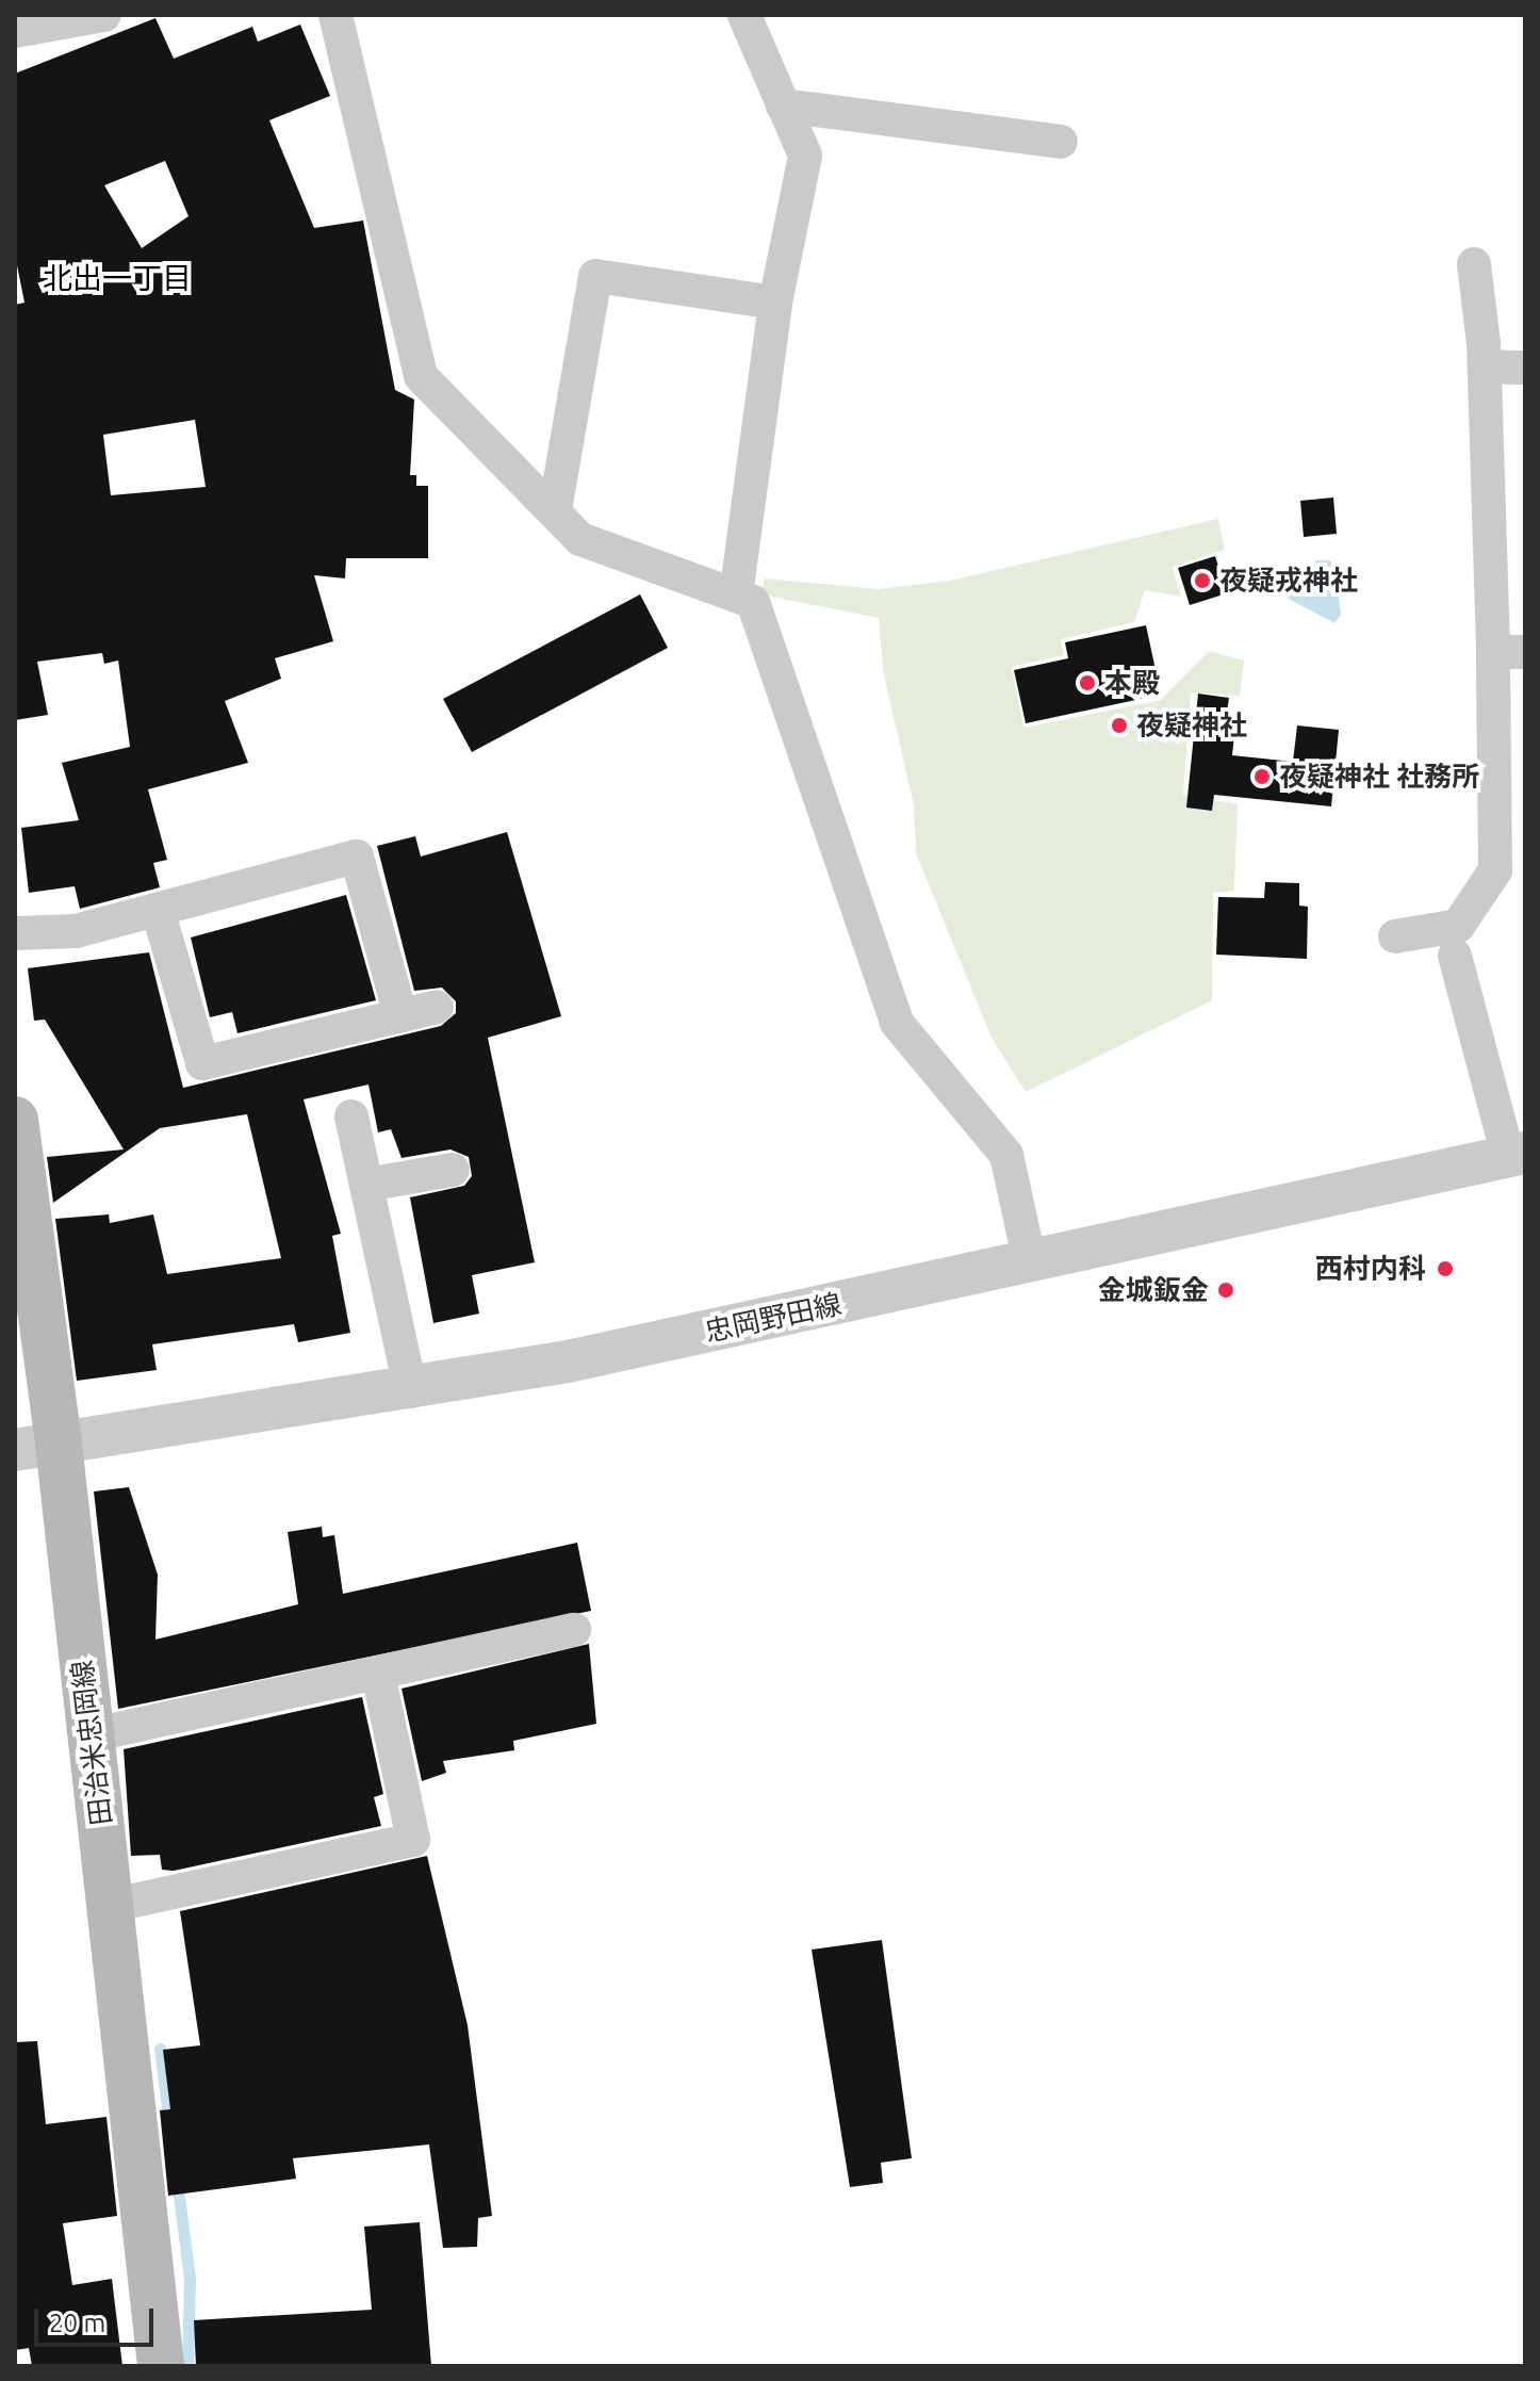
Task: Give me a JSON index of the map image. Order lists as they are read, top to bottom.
{
  "streets": {
    "main road": ["田治米忠岡線"],
    "street": ["忠岡野田線"]
  },
  "crossings": [
    ["忠岡野田線", "田治米忠岡線"]
  ],
  "districts": ["北出一丁目"],
  "places": [
    "夜疑戎神社",
    "本殿",
    "夜疑神社",
    "夜疑神社 社務所",
    "西村内科",
    "金城鈑金"
  ],
  "scale_bar": "20 m"
}
